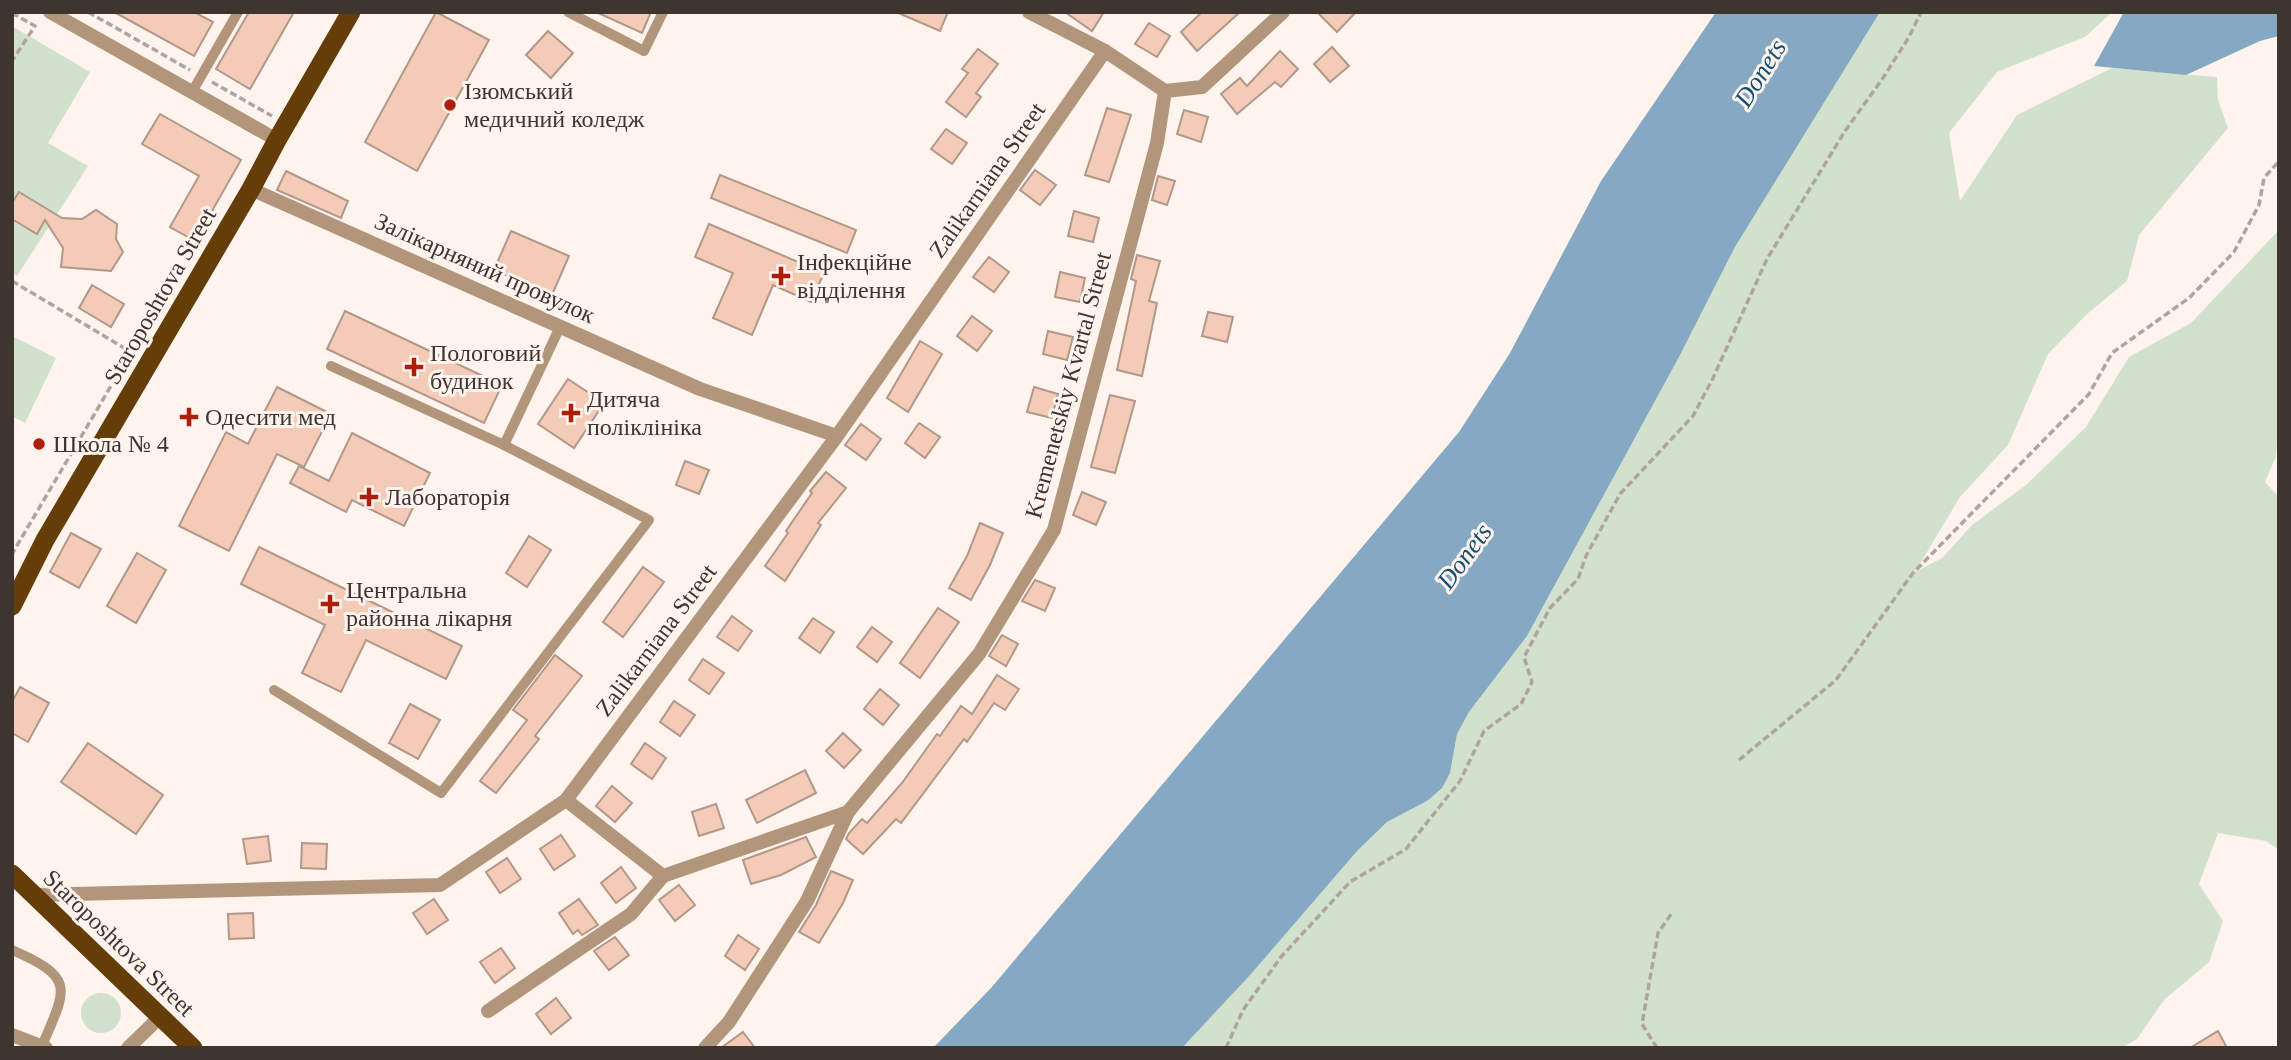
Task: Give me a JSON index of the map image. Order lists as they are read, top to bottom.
{
  "streets": {
    "highway": ["Staroposhtova Street"],
    "street": ["Zalikarniana Street", "Залікарняний провулок", "Kremenetskiy Kvartal Street"]
  },
  "crossings": [
    ["Zalikarniana Street", "Залікарняний провулок"],
    ["Zalikarniana Street", "Staroposhtova Street"],
    ["Залікарняний провулок", "Staroposhtova Street"]
  ],
  "water": ["Donets"],
  "places": {
    "other": ["Ізюмський медичний коледж", "Школа № 4"],
    "health": [
      "Інфекційне відділення",
      "Пологовий будинок",
      "Дитяча поліклініка",
      "Одесити мед",
      "Лабораторія",
      "Центральна районна лікарня"
    ]
  }
}
